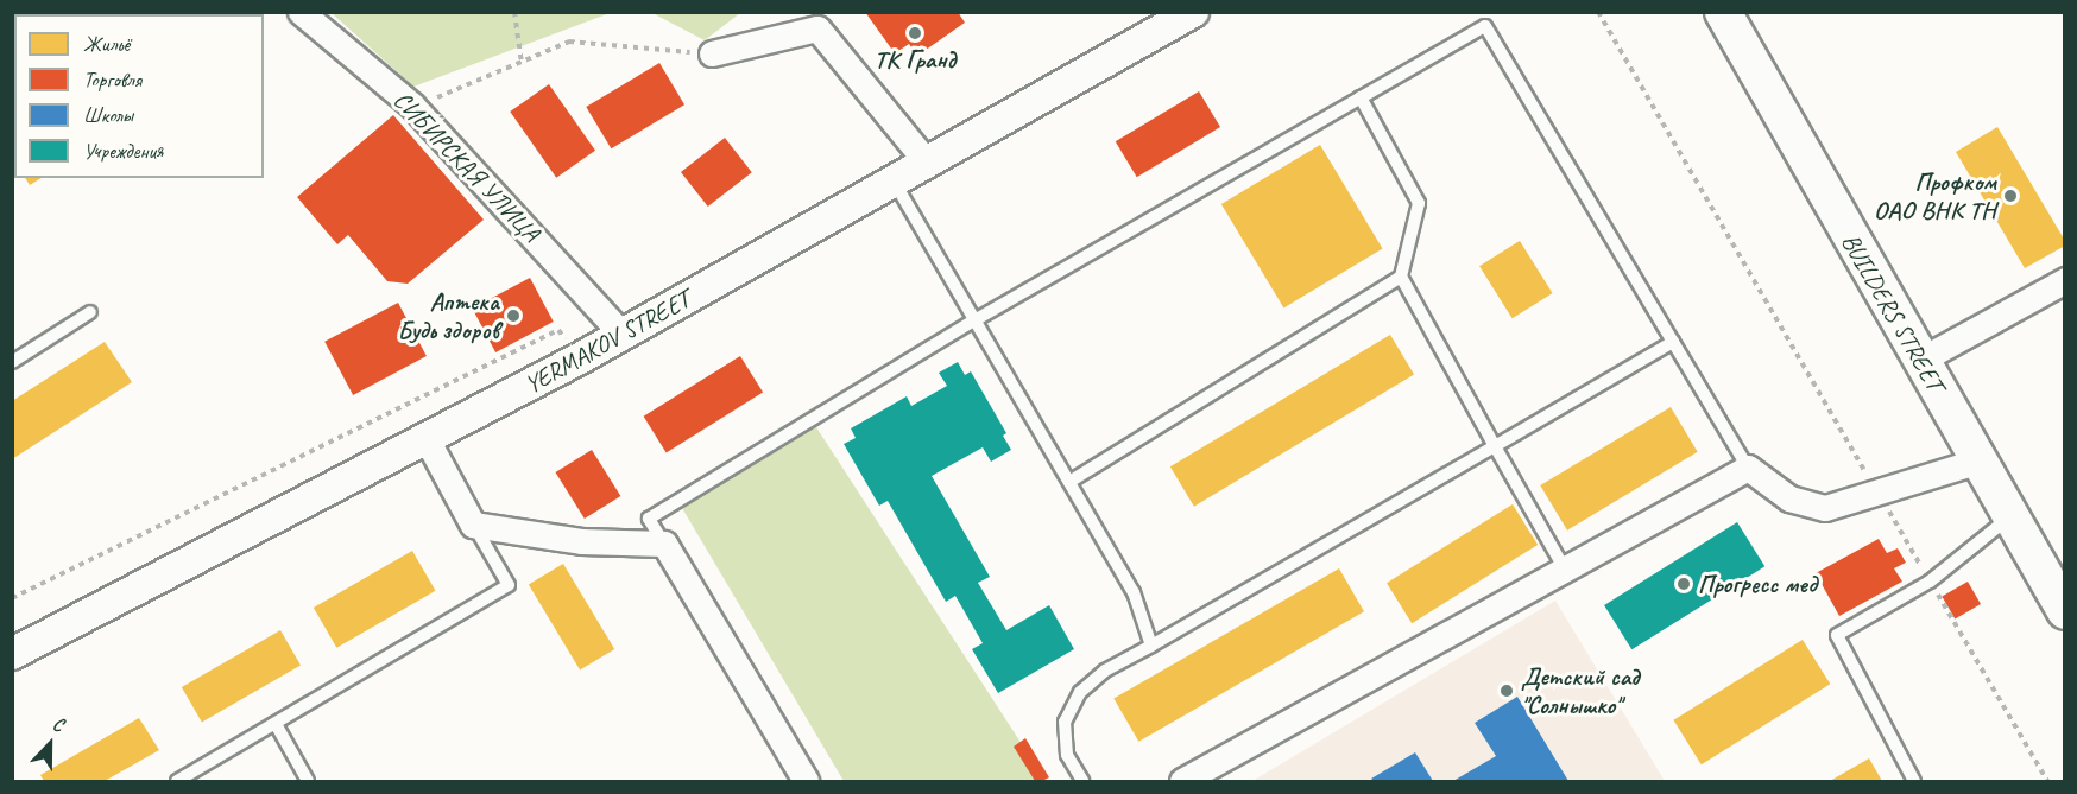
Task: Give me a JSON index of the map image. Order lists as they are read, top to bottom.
{
  "streets": {
    "main road": ["BUILDERS STREET"],
    "street": ["СИБИРСКАЯ УЛИЦА", "YERMAKOV STREET"]
  },
  "crossings": [
    ["СИБИРСКАЯ УЛИЦА", "YERMAKOV STREET"]
  ],
  "places": [
    "ТК Гранд",
    "Профком ОАО ВНК ТН",
    "Аптека Будь здоров",
    "Прогресс мед",
    "Детский сад \"Солнышко\""
  ],
  "legend": [
    "Жильё",
    "Торговля",
    "Школы",
    "Учреждения"
  ],
  "north": "top"
}
